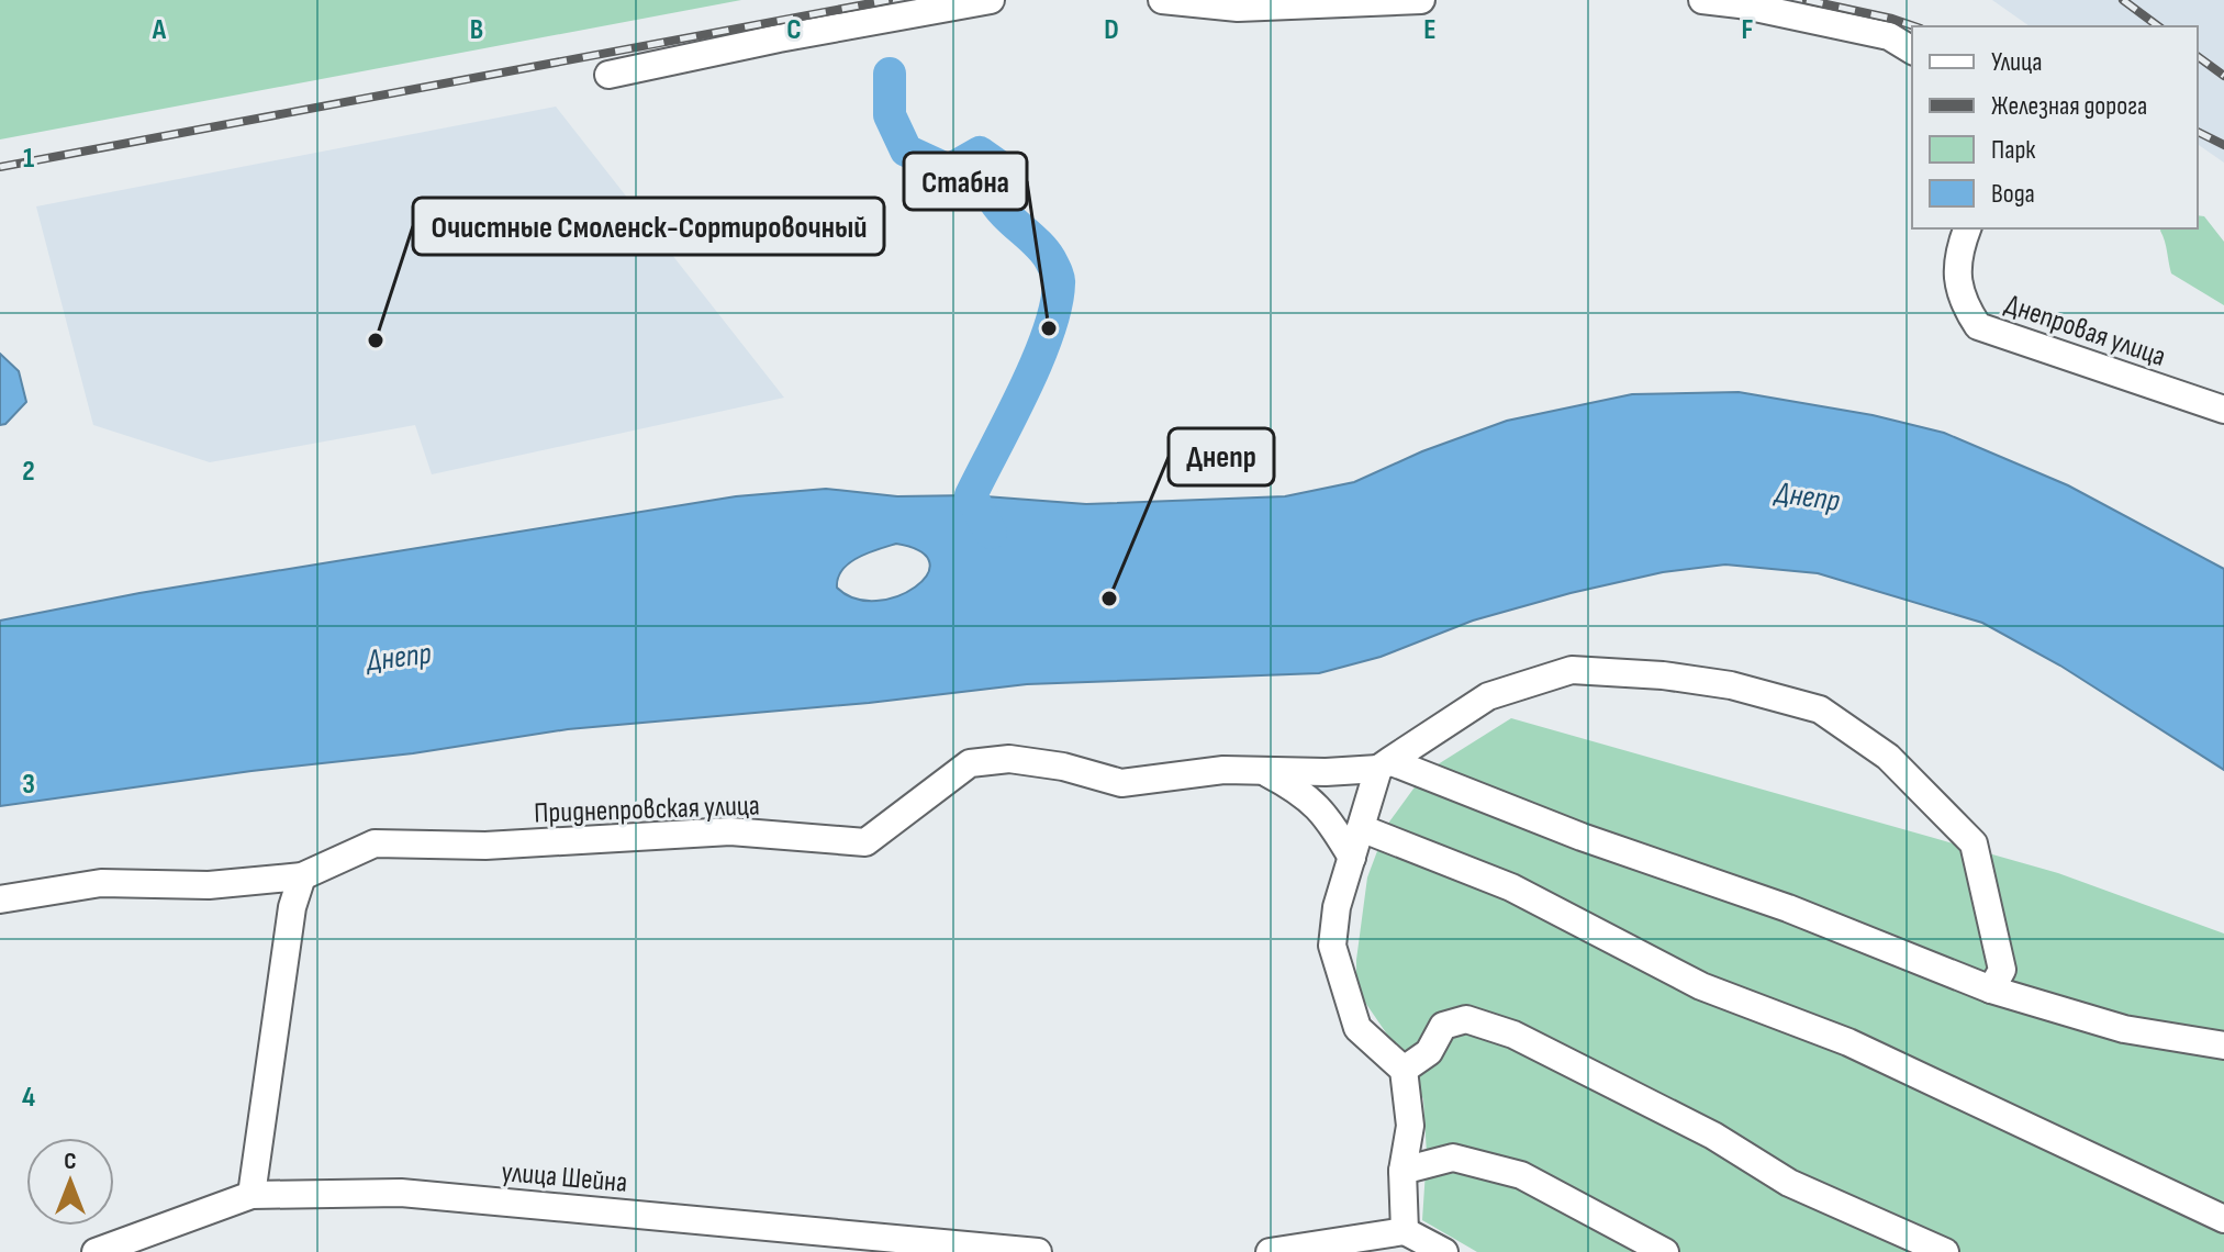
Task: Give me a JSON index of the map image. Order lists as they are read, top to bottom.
{
  "streets": {
    "street": ["Днепровая улица", "Приднепровская улица", "улица Шейна"]
  },
  "water": ["Днепр"],
  "places": ["Стабна", "Очистные Смоленск-Сортировочный", "Днепр"],
  "legend": [
    "Улица",
    "Железная дорога",
    "Парк",
    "Вода"
  ],
  "north": "top",
  "grid": {
    "columns": [
      "A",
      "B",
      "C",
      "D",
      "E",
      "F"
    ],
    "rows": [
      "1",
      "2",
      "3",
      "4"
    ]
  }
}
